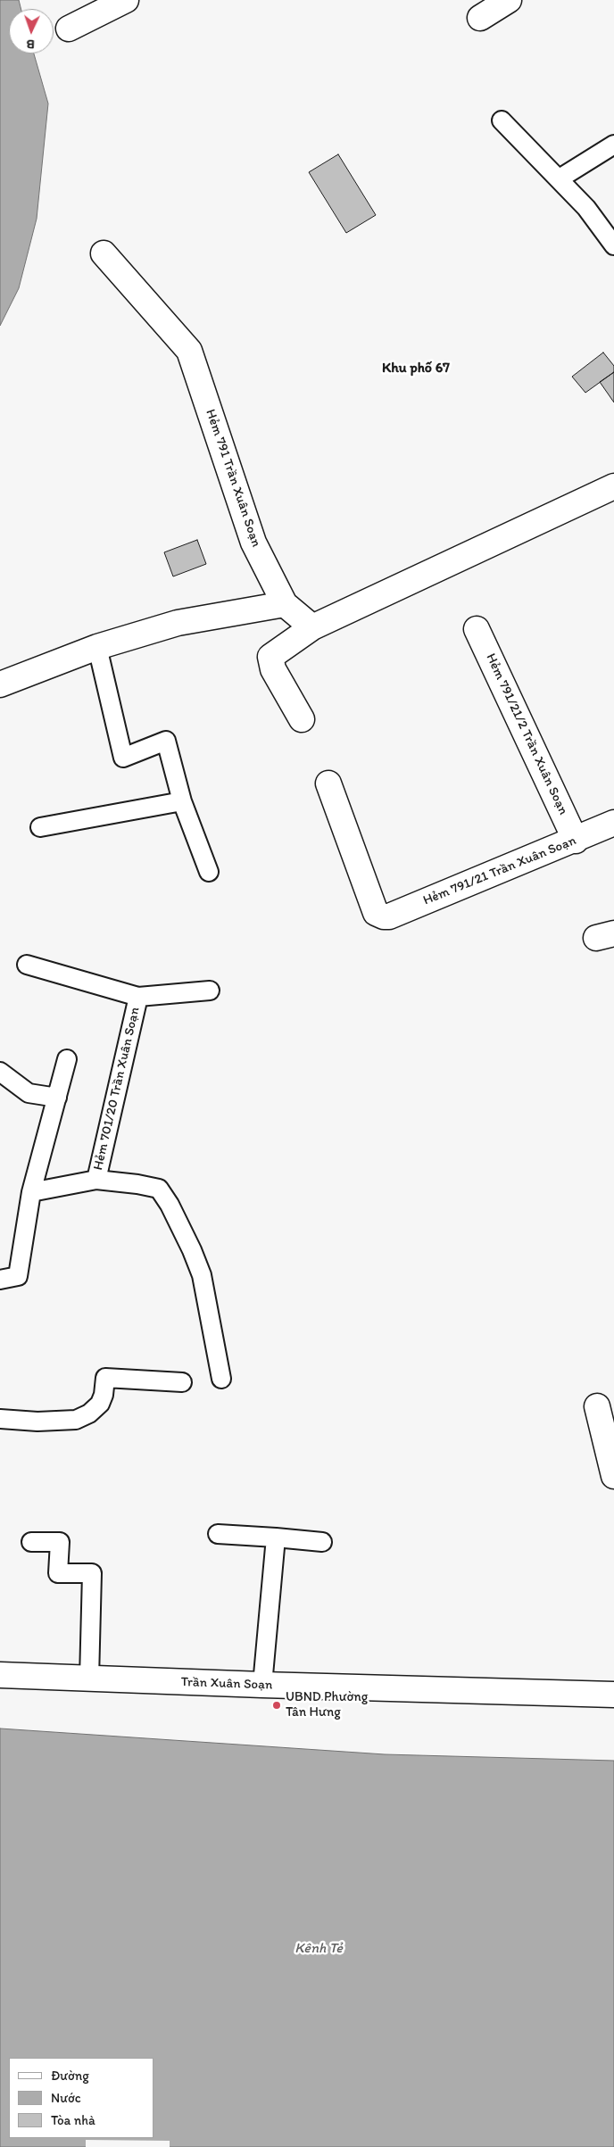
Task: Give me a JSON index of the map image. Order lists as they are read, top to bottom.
{
  "streets": {
    "street": [
      "Hẻm 791 Trần Xuân Soạn",
      "Hẻm 791/21/2 Trần Xuân Soạn",
      "Hẻm 791/21 Trần Xuân Soạn",
      "Trần Xuân Soạn"
    ],
    "lane": ["Hẻm 701/20 Trần Xuân Soạn"]
  },
  "crossings": [
    ["Hẻm 791/21/2 Trần Xuân Soạn", "Hẻm 791/21 Trần Xuân Soạn"]
  ],
  "districts": ["Khu phố 67"],
  "water": ["Kênh Tẻ"],
  "places": ["UBND Phường Tân Hưng"],
  "legend": ["Đường", "Nước", "Tòa nhà"],
  "north": "bottom"
}
